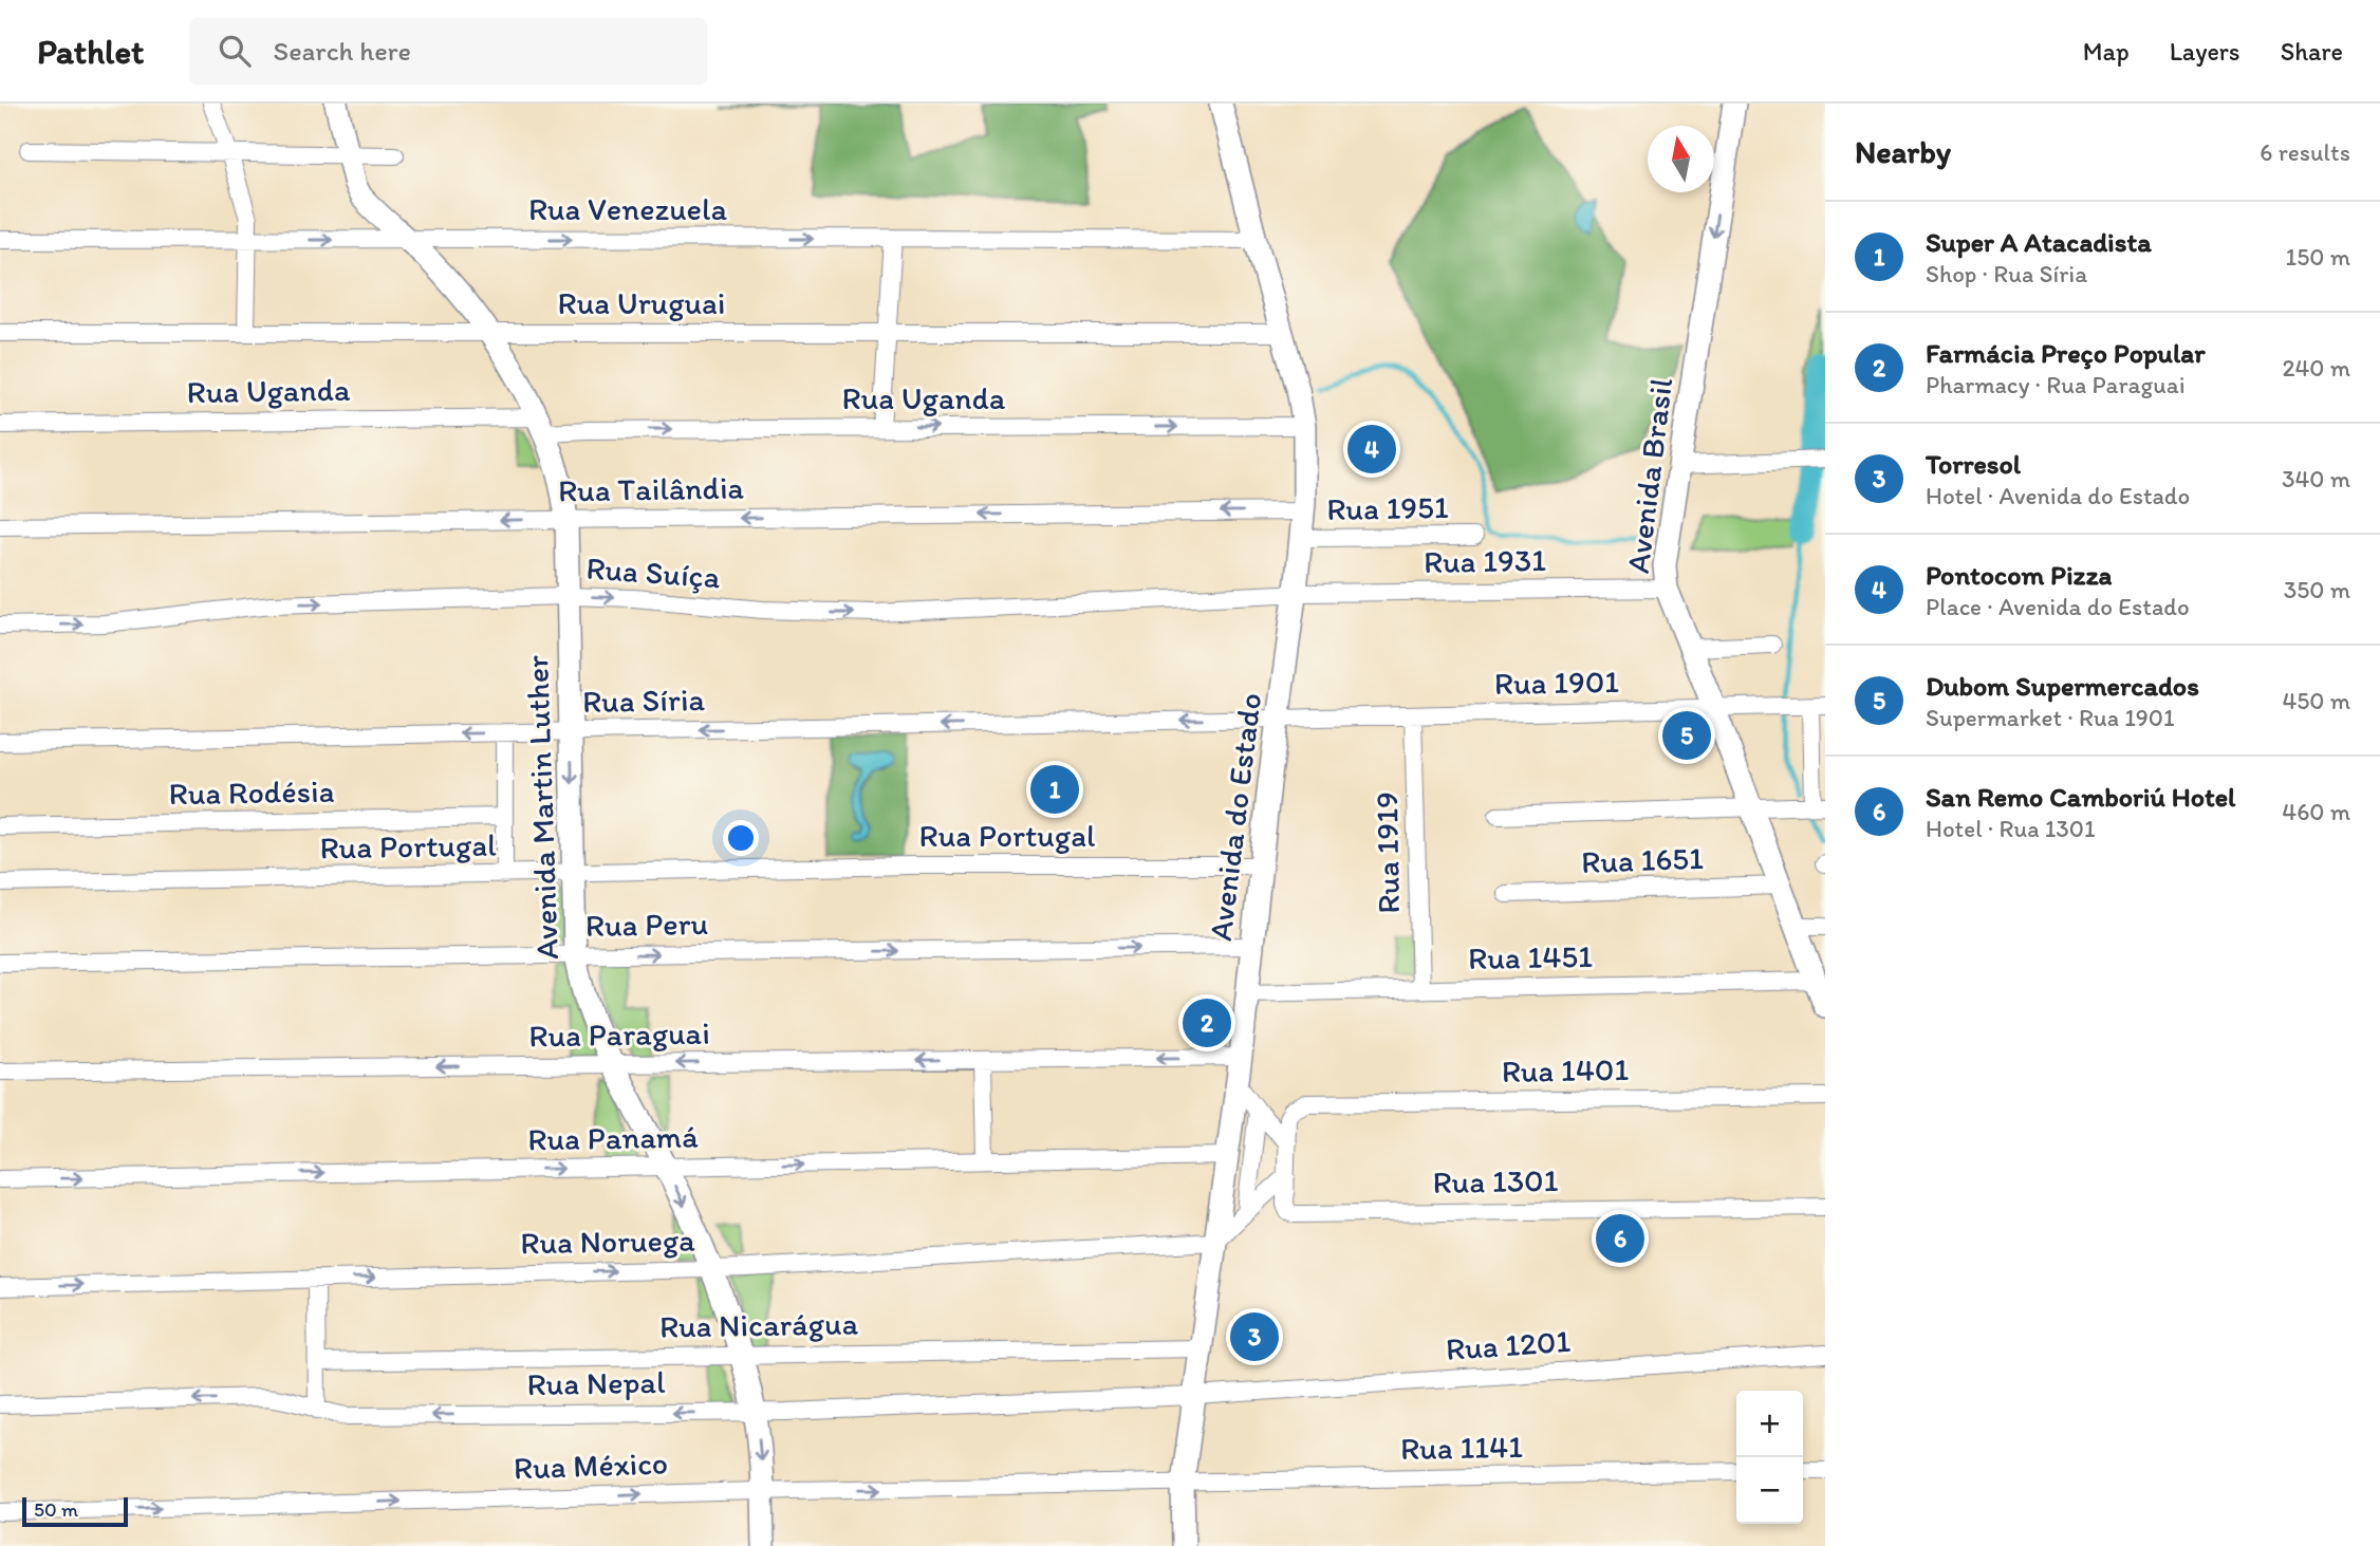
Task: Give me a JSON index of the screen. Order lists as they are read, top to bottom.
{
  "streets": {
    "main road": ["Avenida Brasil", "Avenida Martin Luther", "Avenida do Estado"],
    "street": [
      "Rua Venezuela",
      "Rua Uruguai",
      "Rua Uganda",
      "Rua Tailândia",
      "Rua 1951",
      "Rua 1931",
      "Rua Suíça",
      "Rua 1901",
      "Rua Síria",
      "Rua Rodésia",
      "Rua Portugal",
      "Rua 1919",
      "Rua 1651",
      "Rua Peru",
      "Rua 1451",
      "Rua Paraguai",
      "Rua 1401",
      "Rua Panamá",
      "Rua 1301",
      "Rua Noruega",
      "Rua Nicarágua",
      "Rua 1201",
      "Rua Nepal",
      "Rua 1141",
      "Rua México"
    ]
  },
  "crossings": [
    ["Rua Venezuela", "Avenida Martin Luther"],
    ["Rua Venezuela", "Avenida do Estado"],
    ["Rua Uruguai", "Avenida Martin Luther"],
    ["Rua Uruguai", "Avenida do Estado"],
    ["Rua Uganda", "Avenida Martin Luther"],
    ["Rua Uganda", "Avenida do Estado"],
    ["Avenida Brasil", "Rua 1931"],
    ["Avenida Brasil", "Rua 1901"],
    ["Avenida Brasil", "Rua 1651"],
    ["Avenida Brasil", "Rua 1451"],
    ["Rua Tailândia", "Avenida Martin Luther"],
    ["Rua Tailândia", "Avenida do Estado"],
    ["Rua 1951", "Avenida do Estado"],
    ["Rua 1931", "Rua Suíça"],
    ["Rua 1931", "Avenida do Estado"],
    ["Rua Suíça", "Avenida Martin Luther"],
    ["Rua Suíça", "Avenida do Estado"],
    ["Rua 1901", "Rua Síria"],
    ["Rua 1901", "Avenida do Estado"],
    ["Rua 1901", "Rua 1919"],
    ["Rua Síria", "Avenida Martin Luther"],
    ["Rua Síria", "Avenida do Estado"],
    ["Avenida Martin Luther", "Rua Portugal"],
    ["Avenida Martin Luther", "Rua Peru"],
    ["Avenida Martin Luther", "Rua Paraguai"],
    ["Avenida Martin Luther", "Rua Panamá"],
    ["Avenida Martin Luther", "Rua Noruega"],
    ["Avenida Martin Luther", "Rua Nicarágua"],
    ["Avenida Martin Luther", "Rua Nepal"],
    ["Avenida Martin Luther", "Rua México"],
    ["Avenida do Estado", "Rua Portugal"],
    ["Avenida do Estado", "Rua Peru"],
    ["Avenida do Estado", "Rua 1451"],
    ["Avenida do Estado", "Rua Paraguai"],
    ["Avenida do Estado", "Rua Panamá"],
    ["Avenida do Estado", "Rua Noruega"],
    ["Avenida do Estado", "Rua Nicarágua"],
    ["Avenida do Estado", "Rua 1201"],
    ["Avenida do Estado", "Rua Nepal"],
    ["Avenida do Estado", "Rua 1141"],
    ["Avenida do Estado", "Rua México"],
    ["Rua 1919", "Rua 1451"],
    ["Rua 1401", "Rua 1301"],
    ["Rua 1201", "Rua Nepal"],
    ["Rua 1141", "Rua México"]
  ],
  "one_way": [
    "Rua Venezuela",
    "Rua Uganda",
    "Avenida Brasil",
    "Rua Tailândia",
    "Rua Suíça",
    "Rua Síria",
    "Rua Peru",
    "Rua Paraguai",
    "Rua Panamá",
    "Rua Noruega",
    "Rua Nepal",
    "Rua México"
  ],
  "scale_bar": "50 m",
  "north": "top",
  "page": {
    "header": "Pathlet",
    "search": "Search here",
    "nav": ["Map", "Layers", "Share"],
    "heading": ["Nearby", "6 results"],
    "list": [
      {
        "mark": "1",
        "name": "Super A Atacadista",
        "note": "Shop · Rua Síria",
        "value": "150 m"
      },
      {
        "mark": "2",
        "name": "Farmácia Preço Popular",
        "note": "Pharmacy · Rua Paraguai",
        "value": "240 m"
      },
      {
        "mark": "3",
        "name": "Torresol",
        "note": "Hotel · Avenida do Estado",
        "value": "340 m"
      },
      {
        "mark": "4",
        "name": "Pontocom Pizza",
        "note": "Place · Avenida do Estado",
        "value": "350 m"
      },
      {
        "mark": "5",
        "name": "Dubom Supermercados",
        "note": "Supermarket · Rua 1901",
        "value": "450 m"
      },
      {
        "mark": "6",
        "name": "San Remo Camboriú Hotel",
        "note": "Hotel · Rua 1301",
        "value": "460 m"
      }
    ],
    "pins": [
      "4",
      "5",
      "1",
      "2",
      "6",
      "3"
    ],
    "map_buttons": ["+", "−"],
    "scale": "50 m"
  }
}
